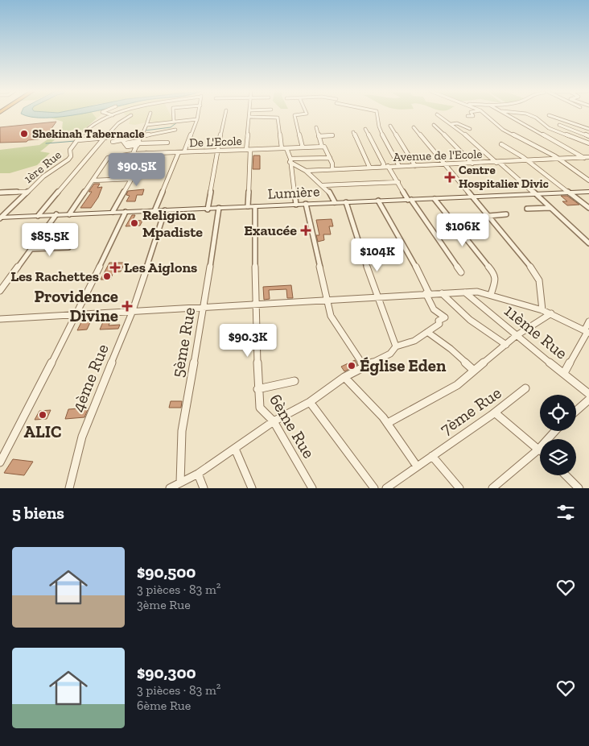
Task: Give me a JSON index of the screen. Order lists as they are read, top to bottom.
{
  "streets": {
    "street": [
      "De L'Ecole",
      "Avenue de l'Ecole",
      "1ère Rue",
      "Lumière",
      "11ème Rue",
      "5ème Rue",
      "4ème Rue",
      "7ème Rue",
      "6ème Rue"
    ]
  },
  "crossings": [
    ["1ère Rue", "Lumière"],
    ["Lumière", "5ème Rue"],
    ["Lumière", "4ème Rue"],
    ["Lumière", "6ème Rue"]
  ],
  "places": {
    "other": [
      "Shekinah Tabernacle",
      "Religion Mpadiste",
      "Les Rachettes",
      "Église Eden",
      "ALIC"
    ],
    "health": [
      "Centre Hospitalier Divic",
      "Exaucée",
      "Les Aiglons",
      "Providence Divine"
    ]
  },
  "page": {
    "price": [
      "$90.5K",
      "$106K",
      "$85.5K",
      "$104K",
      "$90.3K"
    ],
    "heading": "5 biens",
    "list": [
      {
        "name": "$90,500",
        "note": "3 pièces · 83 m² · 3ème Rue"
      },
      {
        "name": "$90,300",
        "note": "3 pièces · 83 m² · 6ème Rue"
      }
    ]
  }
}
